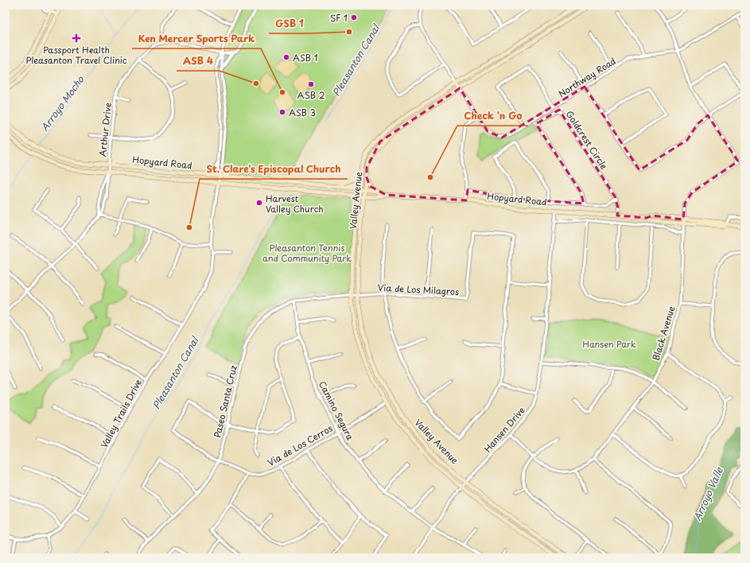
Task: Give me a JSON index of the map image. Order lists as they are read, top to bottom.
{
  "streets": {
    "main road": ["Hopyard Road", "Valley Avenue"],
    "street": [
      "Northway Road",
      "Arthur Drive",
      "Goldcrest Circle",
      "Via de Los Milagros",
      "Black Avenue",
      "Paseo Santa Cruz",
      "Camino Segura",
      "Valley Trails Drive",
      "Hansen Drive",
      "Via de Los Cerros"
    ]
  },
  "crossings": [
    ["Northway Road", "Valley Avenue"],
    ["Arthur Drive", "Hopyard Road"],
    ["Goldcrest Circle", "Hopyard Road"],
    ["Hopyard Road", "Valley Avenue"],
    ["Hopyard Road", "Black Avenue"],
    ["Hopyard Road", "Valley Trails Drive"],
    ["Hopyard Road", "Hansen Drive"],
    ["Valley Avenue", "Via de Los Milagros"],
    ["Valley Avenue", "Paseo Santa Cruz"],
    ["Valley Avenue", "Hansen Drive"],
    ["Valley Avenue", "Via de Los Cerros"],
    ["Via de Los Milagros", "Paseo Santa Cruz"],
    ["Black Avenue", "Hansen Drive"],
    ["Paseo Santa Cruz", "Camino Segura"],
    ["Paseo Santa Cruz", "Via de Los Cerros"],
    ["Camino Segura", "Hansen Drive"],
    ["Camino Segura", "Via de Los Cerros"]
  ],
  "water": ["Pleasanton Canal", "Arroyo Mocho", "Arroyo Valle"],
  "parks": ["Pleasanton Tennis and Community Park", "Hansen Park"],
  "places": {
    "other": [
      "SF 1",
      "GSB 1",
      "ASB 1",
      "ASB 4",
      "ASB 2",
      "Ken Mercer Sports Park",
      "ASB 3",
      "Check 'n Go",
      "Harvest Valley Church",
      "St. Clare's Episcopal Church"
    ],
    "health": ["Passport Health Pleasanton Travel Clinic"]
  }
}
